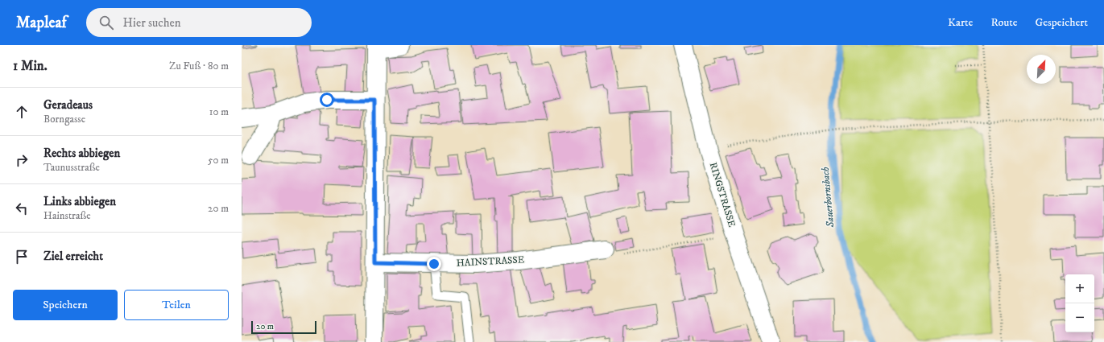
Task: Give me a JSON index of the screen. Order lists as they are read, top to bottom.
{
  "streets": {
    "street": ["RINGSTRASSE", "HAINSTRASSE"]
  },
  "water": ["Sauerbornsbach"],
  "scale_bar": "20 m",
  "north": "top right",
  "page": {
    "header": "Mapleaf",
    "search": "Hier suchen",
    "nav": ["Karte", "Route", "Gespeichert"],
    "heading": ["1 Min.", "Zu Fuß · 80 m"],
    "list": [
      ["Geradeaus", "Borngasse", "10 m"],
      ["Rechts abbiegen", "Taunusstraße", "50 m"],
      ["Links abbiegen", "Hainstraße", "20 m"],
      "Ziel erreicht"
    ],
    "map_buttons": ["+", "−"],
    "buttons": ["Speichern", "Teilen"],
    "scale": "20 m"
  }
}
